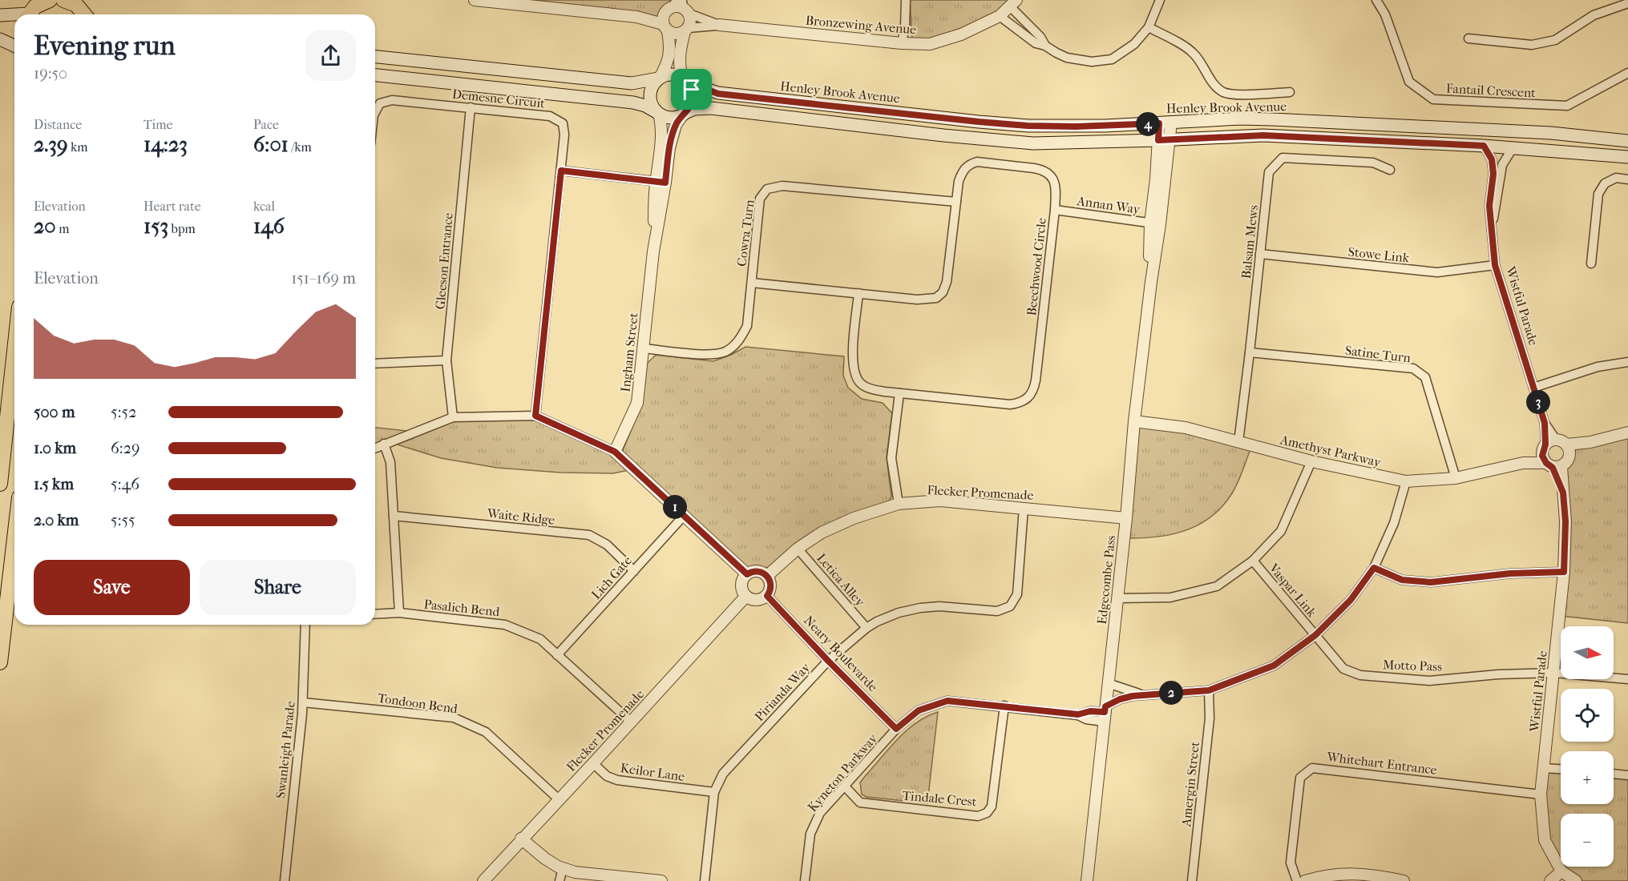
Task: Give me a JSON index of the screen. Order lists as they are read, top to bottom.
{
  "streets": {
    "main road": ["Henley Brook Avenue"],
    "street": [
      "Bronzewing Avenue",
      "Fantail Crescent",
      "Demesne Circuit",
      "Annan Way",
      "Cowra Turn",
      "Balsam Mews",
      "Stowe Link",
      "Gleeson Entrance",
      "Beechwood Circle",
      "Wistful Parade",
      "Ingham Street",
      "Satine Turn",
      "Amethyst Parkway",
      "Flecker Promenade",
      "Waite Ridge",
      "Lich Gate",
      "Letica Alley",
      "Edgecombe Pass",
      "Vaspar Link",
      "Pasalich Bend",
      "Neary Boulevarde",
      "Motto Pass",
      "Pirianda Way",
      "Tondoon Bend",
      "Swanleigh Parade",
      "Whitehart Entrance",
      "Keilor Lane",
      "Kyneton Parkway",
      "Amergin Street",
      "Tindale Crest"
    ]
  },
  "crossings": [
    ["Henley Brook Avenue", "Ingham Street"],
    ["Henley Brook Avenue", "Edgecombe Pass"],
    ["Demesne Circuit", "Gleeson Entrance"],
    ["Annan Way", "Beechwood Circle"],
    ["Annan Way", "Edgecombe Pass"],
    ["Cowra Turn", "Beechwood Circle"],
    ["Cowra Turn", "Ingham Street"],
    ["Balsam Mews", "Stowe Link"],
    ["Balsam Mews", "Satine Turn"],
    ["Balsam Mews", "Amethyst Parkway"],
    ["Stowe Link", "Wistful Parade"],
    ["Wistful Parade", "Amethyst Parkway"],
    ["Wistful Parade", "Motto Pass"],
    ["Wistful Parade", "Whitehart Entrance"],
    ["Satine Turn", "Amethyst Parkway"],
    ["Amethyst Parkway", "Edgecombe Pass"],
    ["Flecker Promenade", "Letica Alley"],
    ["Flecker Promenade", "Edgecombe Pass"],
    ["Flecker Promenade", "Pasalich Bend"],
    ["Flecker Promenade", "Neary Boulevarde"],
    ["Flecker Promenade", "Pirianda Way"],
    ["Flecker Promenade", "Tondoon Bend"],
    ["Flecker Promenade", "Keilor Lane"],
    ["Waite Ridge", "Lich Gate"],
    ["Lich Gate", "Pasalich Bend"],
    ["Letica Alley", "Pirianda Way"],
    ["Edgecombe Pass", "Kyneton Parkway"],
    ["Vaspar Link", "Motto Pass"],
    ["Neary Boulevarde", "Pirianda Way"],
    ["Neary Boulevarde", "Kyneton Parkway"],
    ["Pirianda Way", "Keilor Lane"],
    ["Tondoon Bend", "Swanleigh Parade"],
    ["Kyneton Parkway", "Tindale Crest"]
  ],
  "north": "right",
  "page": {
    "heading": ["Evening run", "19:50"],
    "stats": [
      ["Distance", "2.39 km"],
      ["Time", "14:23"],
      ["Pace", "6:01 /km"],
      ["Elevation", "20 m"],
      ["Heart rate", "153 bpm"],
      ["kcal", "146"]
    ],
    "pins": [
      "4",
      "3",
      "1",
      "2"
    ],
    "chart": ["Elevation", "151–169 m"],
    "list": [
      {
        "name": "500 m",
        "note": "5:52"
      },
      {
        "name": "1.0 km",
        "note": "6:29"
      },
      {
        "name": "1.5 km",
        "note": "5:46"
      },
      {
        "name": "2.0 km",
        "note": "5:55"
      }
    ],
    "buttons": ["Save", "Share"],
    "map_buttons": ["+", "−"]
  }
}
